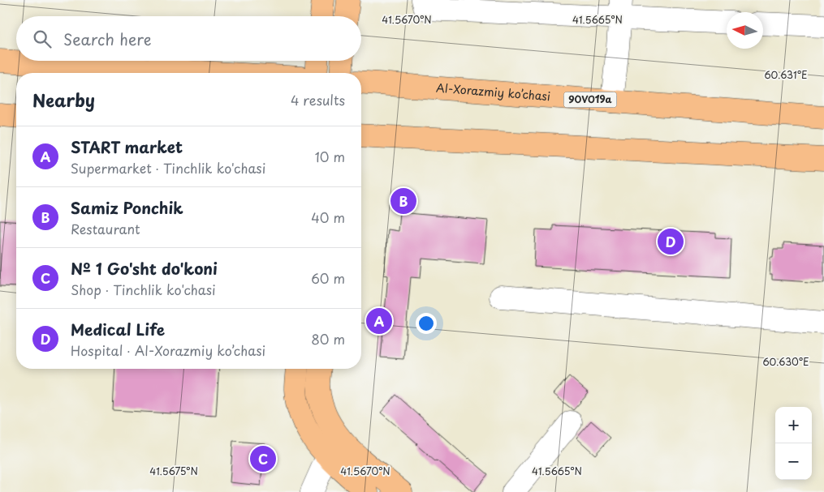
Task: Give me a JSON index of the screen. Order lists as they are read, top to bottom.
{
  "streets": {
    "main road": ["Al-Xorazmiy ko’chasi", "90V019a"]
  },
  "north": "left",
  "page": {
    "search": "Search here",
    "heading": ["Nearby", "4 results"],
    "list": [
      {
        "mark": "A",
        "name": "START market",
        "note": "Supermarket · Tinchlik ko'chasi",
        "value": "10 m"
      },
      {
        "mark": "B",
        "name": "Samiz Ponchik",
        "note": "Restaurant",
        "value": "40 m"
      },
      {
        "mark": "C",
        "name": "№ 1 Go'sht do'koni",
        "note": "Shop · Tinchlik ko'chasi",
        "value": "60 m"
      },
      {
        "mark": "D",
        "name": "Medical Life",
        "note": "Hospital · Al-Xorazmiy ko’chasi",
        "value": "80 m"
      }
    ],
    "pins": [
      "B",
      "D",
      "A",
      "C"
    ],
    "map_buttons": ["+", "−"]
  },
  "coordinates": [
    "41.5670°N",
    "41.5665°N",
    "60.631°E",
    "60.630°E",
    "41.5675°N"
  ]
}
